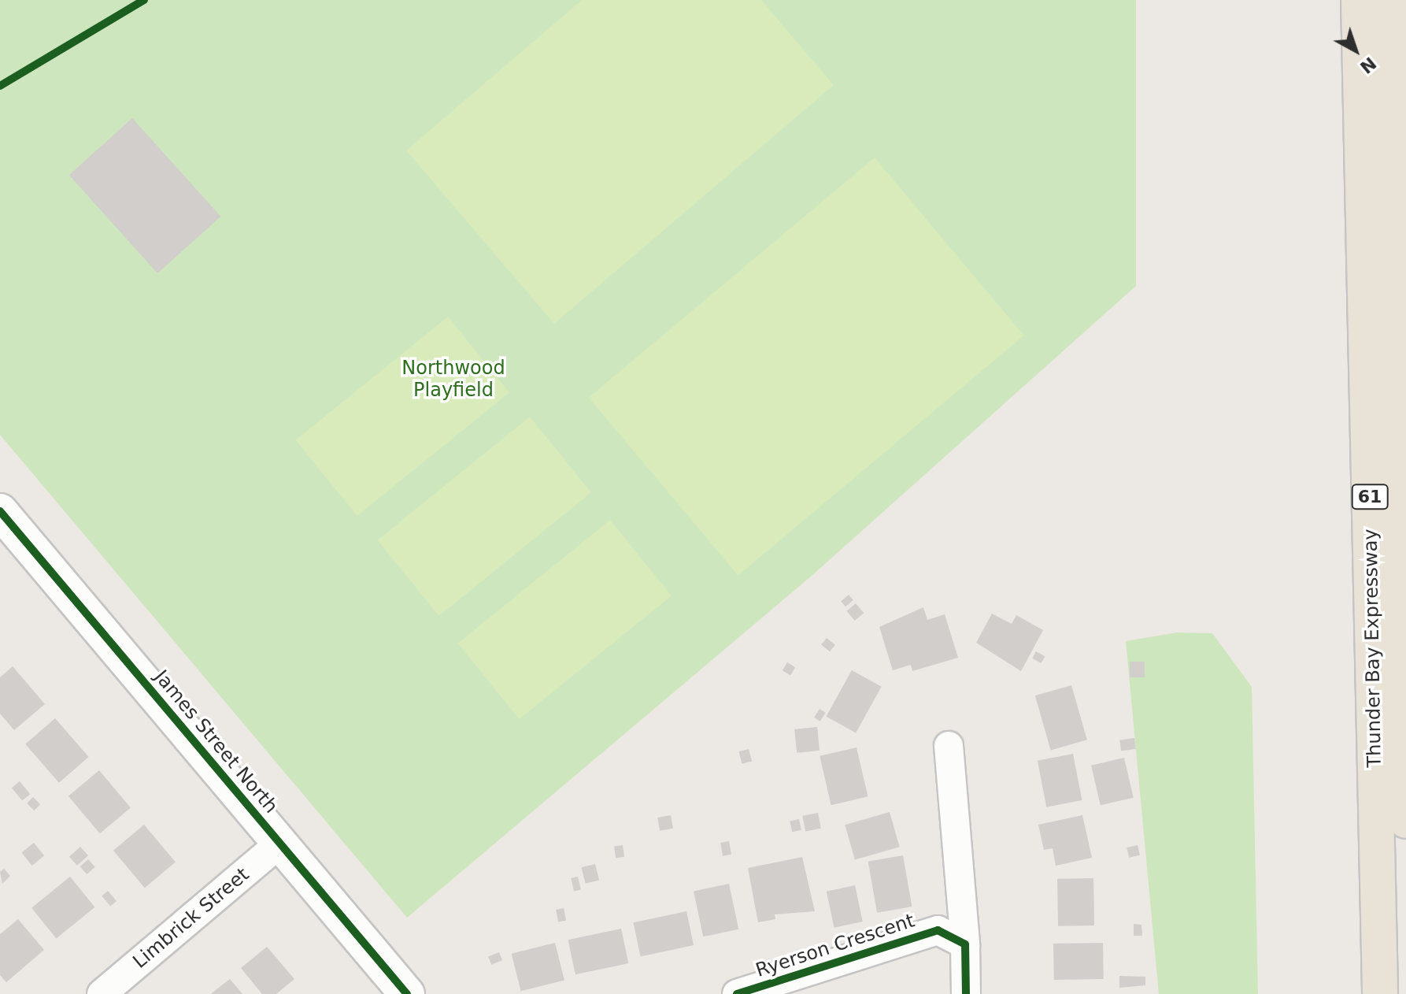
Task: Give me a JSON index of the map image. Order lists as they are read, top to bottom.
{
  "streets": {
    "highway": ["61", "Thunder Bay Expressway"],
    "street": ["James Street North", "Limbrick Street", "Ryerson Crescent"]
  },
  "crossings": [
    ["James Street North", "Limbrick Street"]
  ],
  "parks": ["Northwood Playfield"],
  "north": "bottom right"
}
